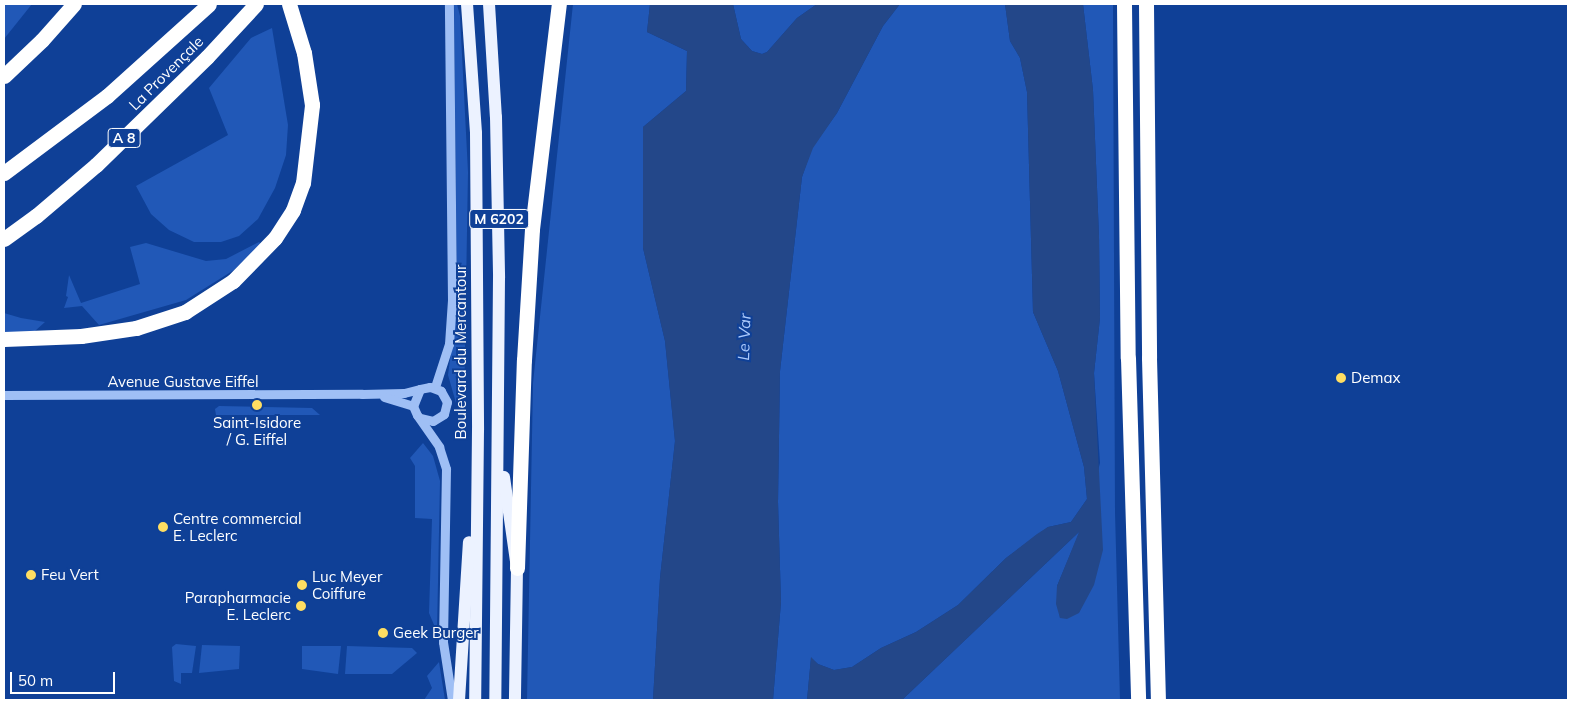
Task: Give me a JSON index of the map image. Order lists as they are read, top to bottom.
{
  "streets": {
    "highway": ["La Provençale", "A 8"],
    "main road": ["M 6202", "Boulevard du Mercantour"],
    "street": ["Avenue Gustave Eiffel"]
  },
  "water": ["Le Var"],
  "places": [
    "Demax",
    "Saint-Isidore / G. Eiffel",
    "Centre commercial E. Leclerc",
    "Feu Vert",
    "Luc Meyer Coiffure",
    "Parapharmacie E. Leclerc",
    "Geek Burger"
  ],
  "scale_bar": "50 m"
}
